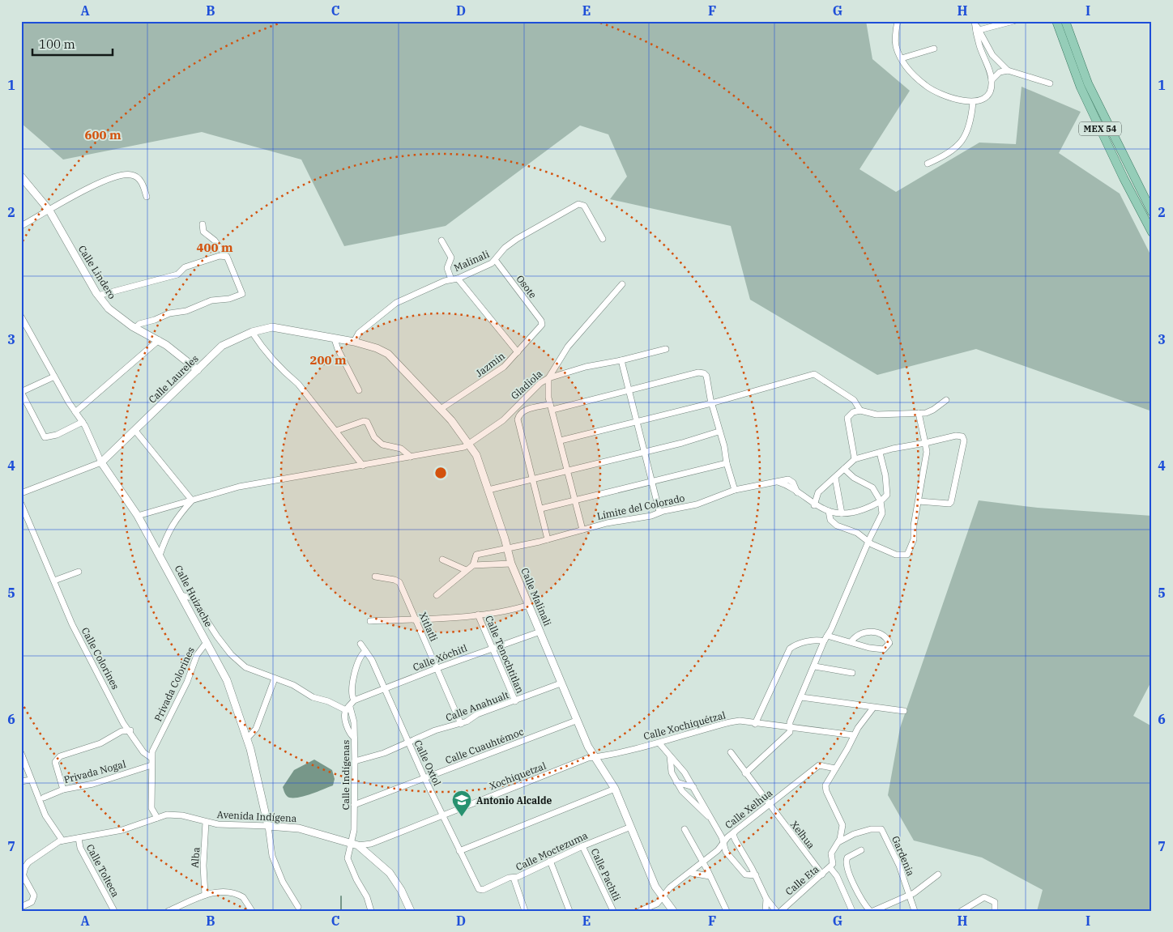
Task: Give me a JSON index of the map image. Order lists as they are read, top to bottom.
{
  "streets": {
    "main road": ["MEX 54"],
    "street": [
      "Malinali",
      "Calle Lindero",
      "Osote",
      "Jazmín",
      "Calle Laureles",
      "Gladiola",
      "Límite del Colorado",
      "Calle Huizache",
      "Calle Malinali",
      "Xitlatli",
      "Calle Tenochtitlan",
      "Calle Xóchitl",
      "Calle Colorines",
      "Privada Colorines",
      "Calle Anahualt",
      "Calle Xochiquétzal",
      "Calle Cuauhtémoc",
      "Calle Oxtol",
      "Privada Nogal",
      "Calle Indígenas",
      "Xochiquetzal",
      "Calle Xelhua",
      "Avenida Indígena",
      "Xelhua",
      "Calle Moctezuma",
      "Gardenia",
      "Alba",
      "Calle Tolteca",
      "Calle Pachtli",
      "Calle Eta"
    ]
  },
  "crossings": [
    ["Malinali", "Osote"],
    ["Malinali", "Calle Laureles"],
    ["Malinali", "Calle Malinali"],
    ["Calle Lindero", "Calle Laureles"],
    ["Osote", "Jazmín"],
    ["Jazmín", "Calle Malinali"],
    ["Calle Laureles", "Calle Huizache"],
    ["Calle Laureles", "Calle Malinali"],
    ["Gladiola", "Calle Malinali"],
    ["Límite del Colorado", "Calle Malinali"],
    ["Calle Huizache", "Privada Colorines"],
    ["Calle Huizache", "Avenida Indígena"],
    ["Calle Malinali", "Calle Xóchitl"],
    ["Calle Malinali", "Calle Anahualt"],
    ["Calle Malinali", "Calle Xochiquétzal"],
    ["Calle Malinali", "Calle Cuauhtémoc"],
    ["Calle Malinali", "Xochiquetzal"],
    ["Calle Malinali", "Calle Xelhua"],
    ["Calle Malinali", "Calle Moctezuma"],
    ["Xitlatli", "Calle Xóchitl"],
    ["Xitlatli", "Calle Anahualt"],
    ["Calle Tenochtitlan", "Calle Xóchitl"],
    ["Calle Tenochtitlan", "Calle Anahualt"],
    ["Calle Xóchitl", "Calle Oxtol"],
    ["Calle Colorines", "Privada Colorines"],
    ["Calle Anahualt", "Calle Oxtol"],
    ["Calle Anahualt", "Calle Indígenas"],
    ["Calle Xochiquétzal", "Xochiquetzal"],
    ["Calle Cuauhtémoc", "Calle Oxtol"],
    ["Calle Cuauhtémoc", "Calle Indígenas"],
    ["Calle Oxtol", "Xochiquetzal"],
    ["Calle Oxtol", "Calle Moctezuma"],
    ["Calle Indígenas", "Xochiquetzal"],
    ["Calle Indígenas", "Avenida Indígena"],
    ["Xochiquetzal", "Avenida Indígena"],
    ["Calle Xelhua", "Xelhua"],
    ["Avenida Indígena", "Alba"],
    ["Avenida Indígena", "Calle Tolteca"],
    ["Xelhua", "Calle Eta"],
    ["Calle Moctezuma", "Calle Pachtli"]
  ],
  "places": {
    "school or university": ["Antonio Alcalde"]
  },
  "scale_bar": "100 m",
  "grid": {
    "columns": [
      "A",
      "B",
      "C",
      "D",
      "E",
      "F",
      "G",
      "H",
      "I"
    ],
    "rows": [
      "1",
      "2",
      "3",
      "4",
      "5",
      "6",
      "7"
    ]
  },
  "rings": ["600 m", "400 m", "200 m"]
}
